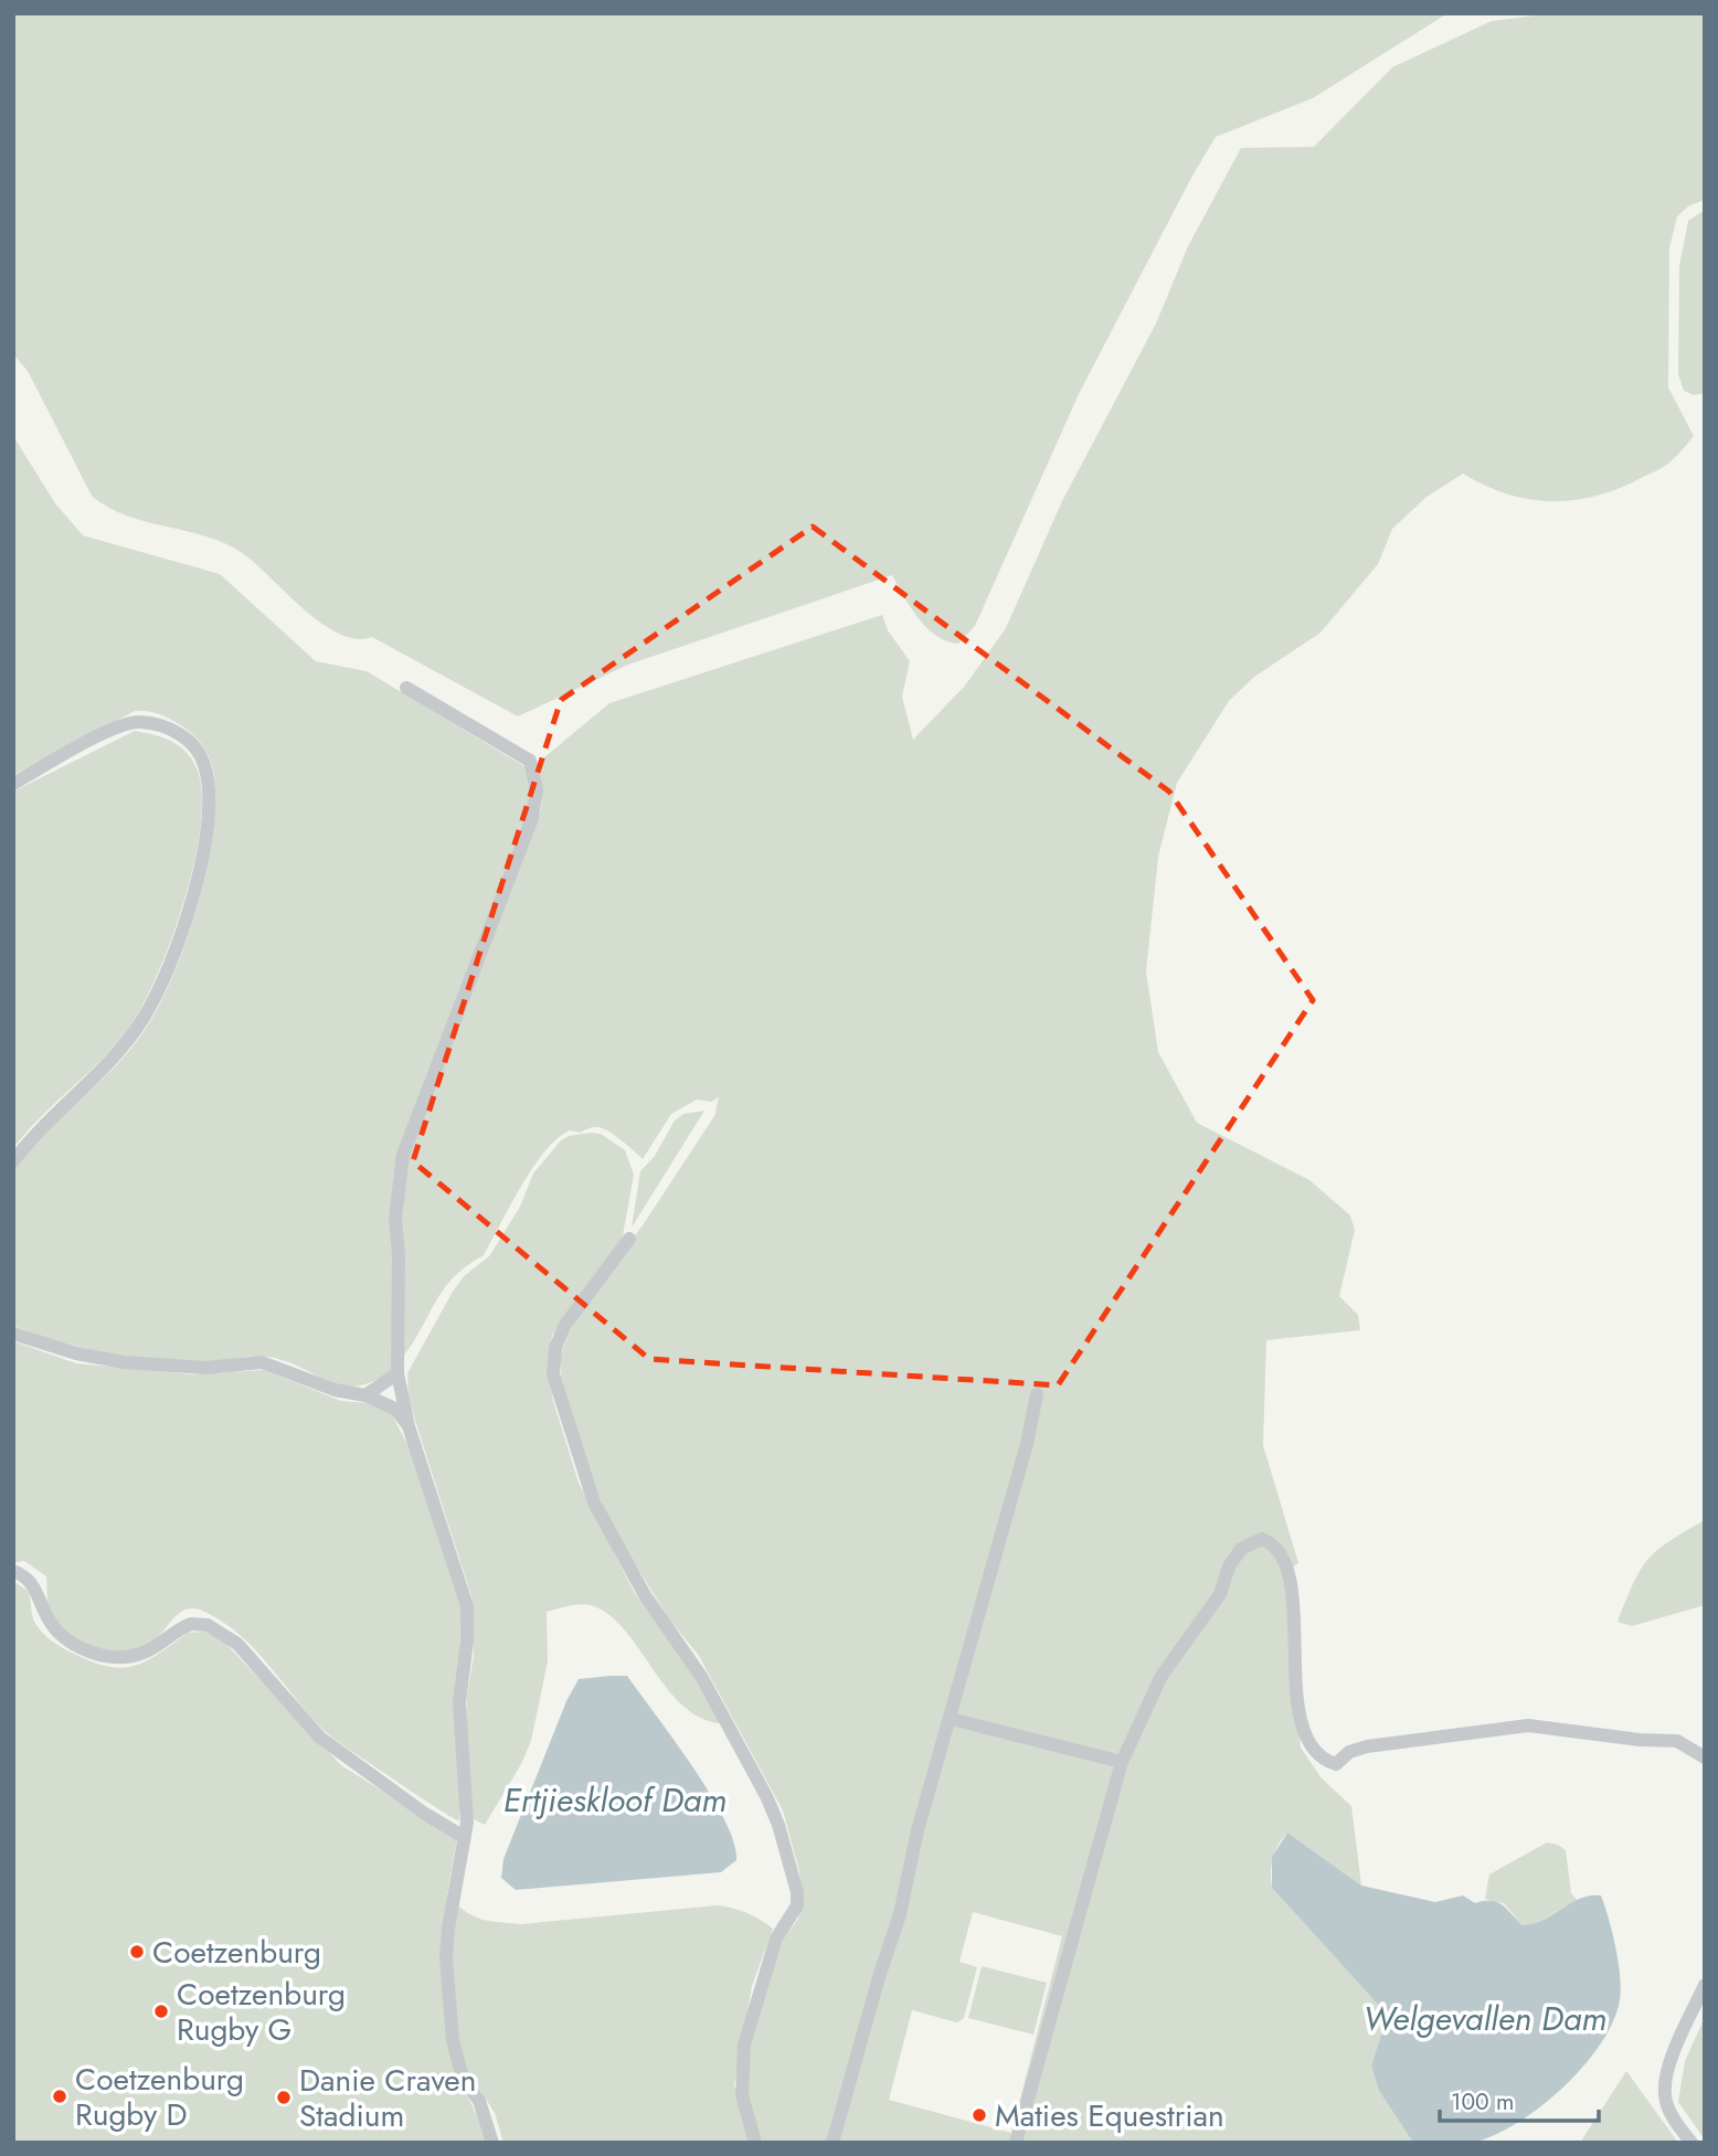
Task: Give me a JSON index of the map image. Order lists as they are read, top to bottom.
{
  "water": ["Ertjieskloof Dam", "Welgevallen Dam"],
  "places": [
    "Coetzenburg",
    "Coetzenburg Rugby G",
    "Coetzenburg Rugby D",
    "Danie Craven Stadium",
    "Maties Equestrian"
  ],
  "scale_bar": "100 m"
}
